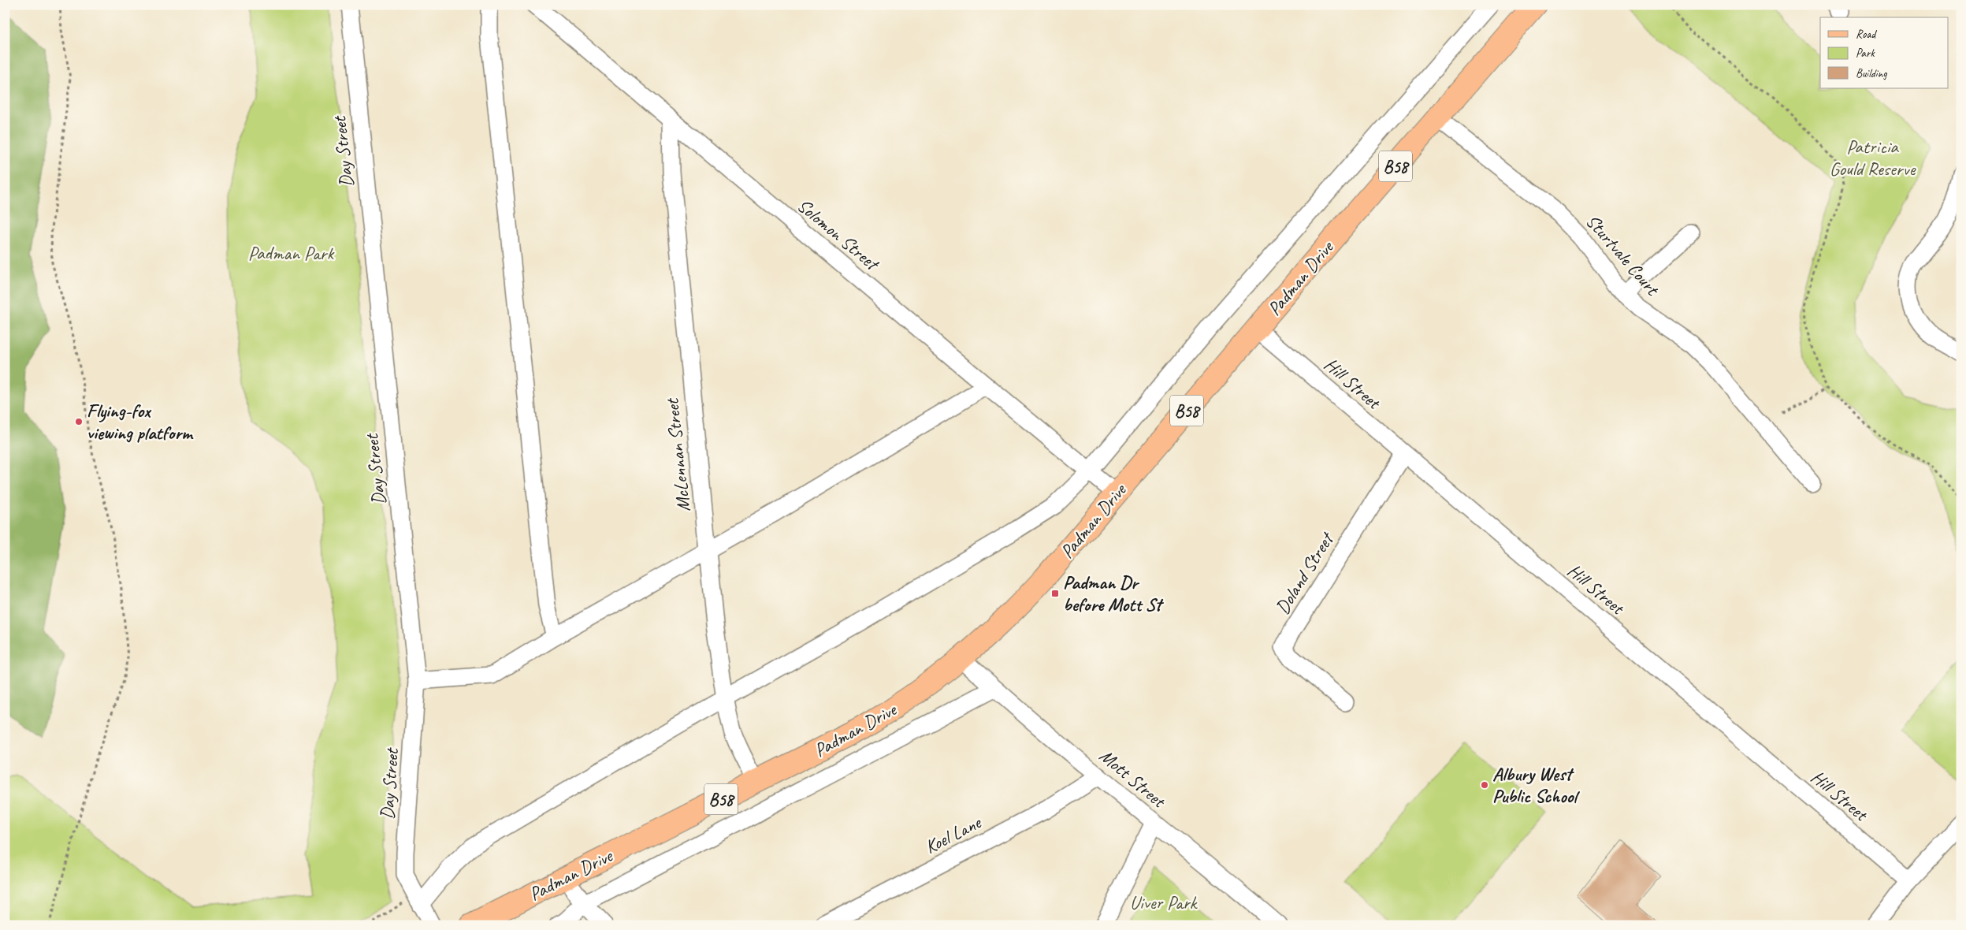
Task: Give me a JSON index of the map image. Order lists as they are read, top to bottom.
{
  "streets": {
    "main road": ["B58", "Padman Drive"],
    "street": [
      "Day Street",
      "Solomon Street",
      "Sturtvale Court",
      "Hill Street",
      "McLennan Street",
      "Doland Street",
      "Mott Street",
      "Koel Lane"
    ]
  },
  "crossings": [
    ["Solomon Street", "Padman Drive"],
    ["Solomon Street", "McLennan Street"],
    ["Sturtvale Court", "Padman Drive"],
    ["Padman Drive", "Hill Street"],
    ["Padman Drive", "McLennan Street"],
    ["Padman Drive", "Mott Street"],
    ["Hill Street", "Doland Street"],
    ["Mott Street", "Koel Lane"]
  ],
  "parks": ["Patricia Gould Reserve", "Padman Park", "Uiver Park"],
  "places": {
    "other": ["Flying-fox viewing platform", "Albury West Public School"],
    "transit": ["Padman Dr before Mott St"]
  },
  "legend": ["Road", "Park", "Building"]
}
